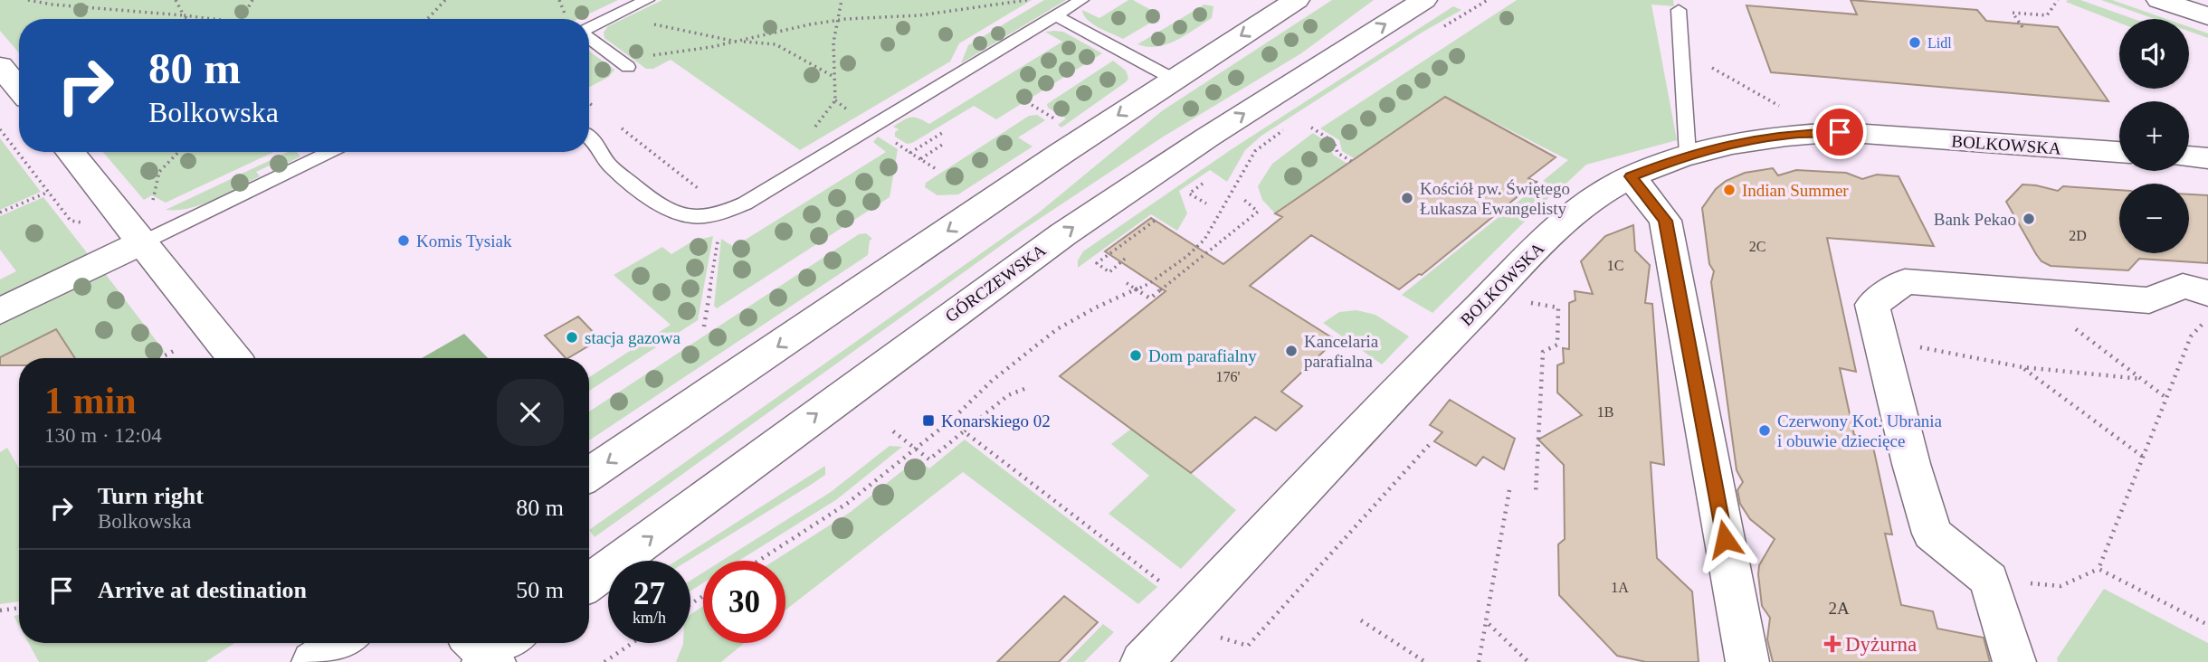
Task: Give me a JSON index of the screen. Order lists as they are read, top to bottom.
{
  "streets": {
    "street": ["BOLKOWSKA", "GÓRCZEWSKA"]
  },
  "places": {
    "other": [
      "Lidl",
      "Indian Summer",
      "Kościół pw. Świętego Łukasza Ewangelisty",
      "Bank Pekao",
      "Komis Tysiak",
      "stacja gazowa",
      "Kancelaria parafialna",
      "Dom parafialny",
      "Czerwony Kot. Ubrania i obuwie dziecięce"
    ],
    "transit": ["Konarskiego 02"],
    "health": ["Dyżurna"]
  },
  "house_numbers": [
    "2D",
    "2C",
    "1C",
    "176'",
    "1B",
    "1A",
    "2A"
  ],
  "page": {
    "map_buttons": ["+", "−"],
    "turn": ["80 m", "Bolkowska"],
    "heading": ["1 min", "130 m · 12:04"],
    "list": [
      {
        "name": "Turn right",
        "note": "Bolkowska",
        "value": "80 m"
      },
      {
        "name": "Arrive at destination",
        "value": "50 m"
      }
    ],
    "speed": "27 km/h",
    "limit": "30"
  }
}
